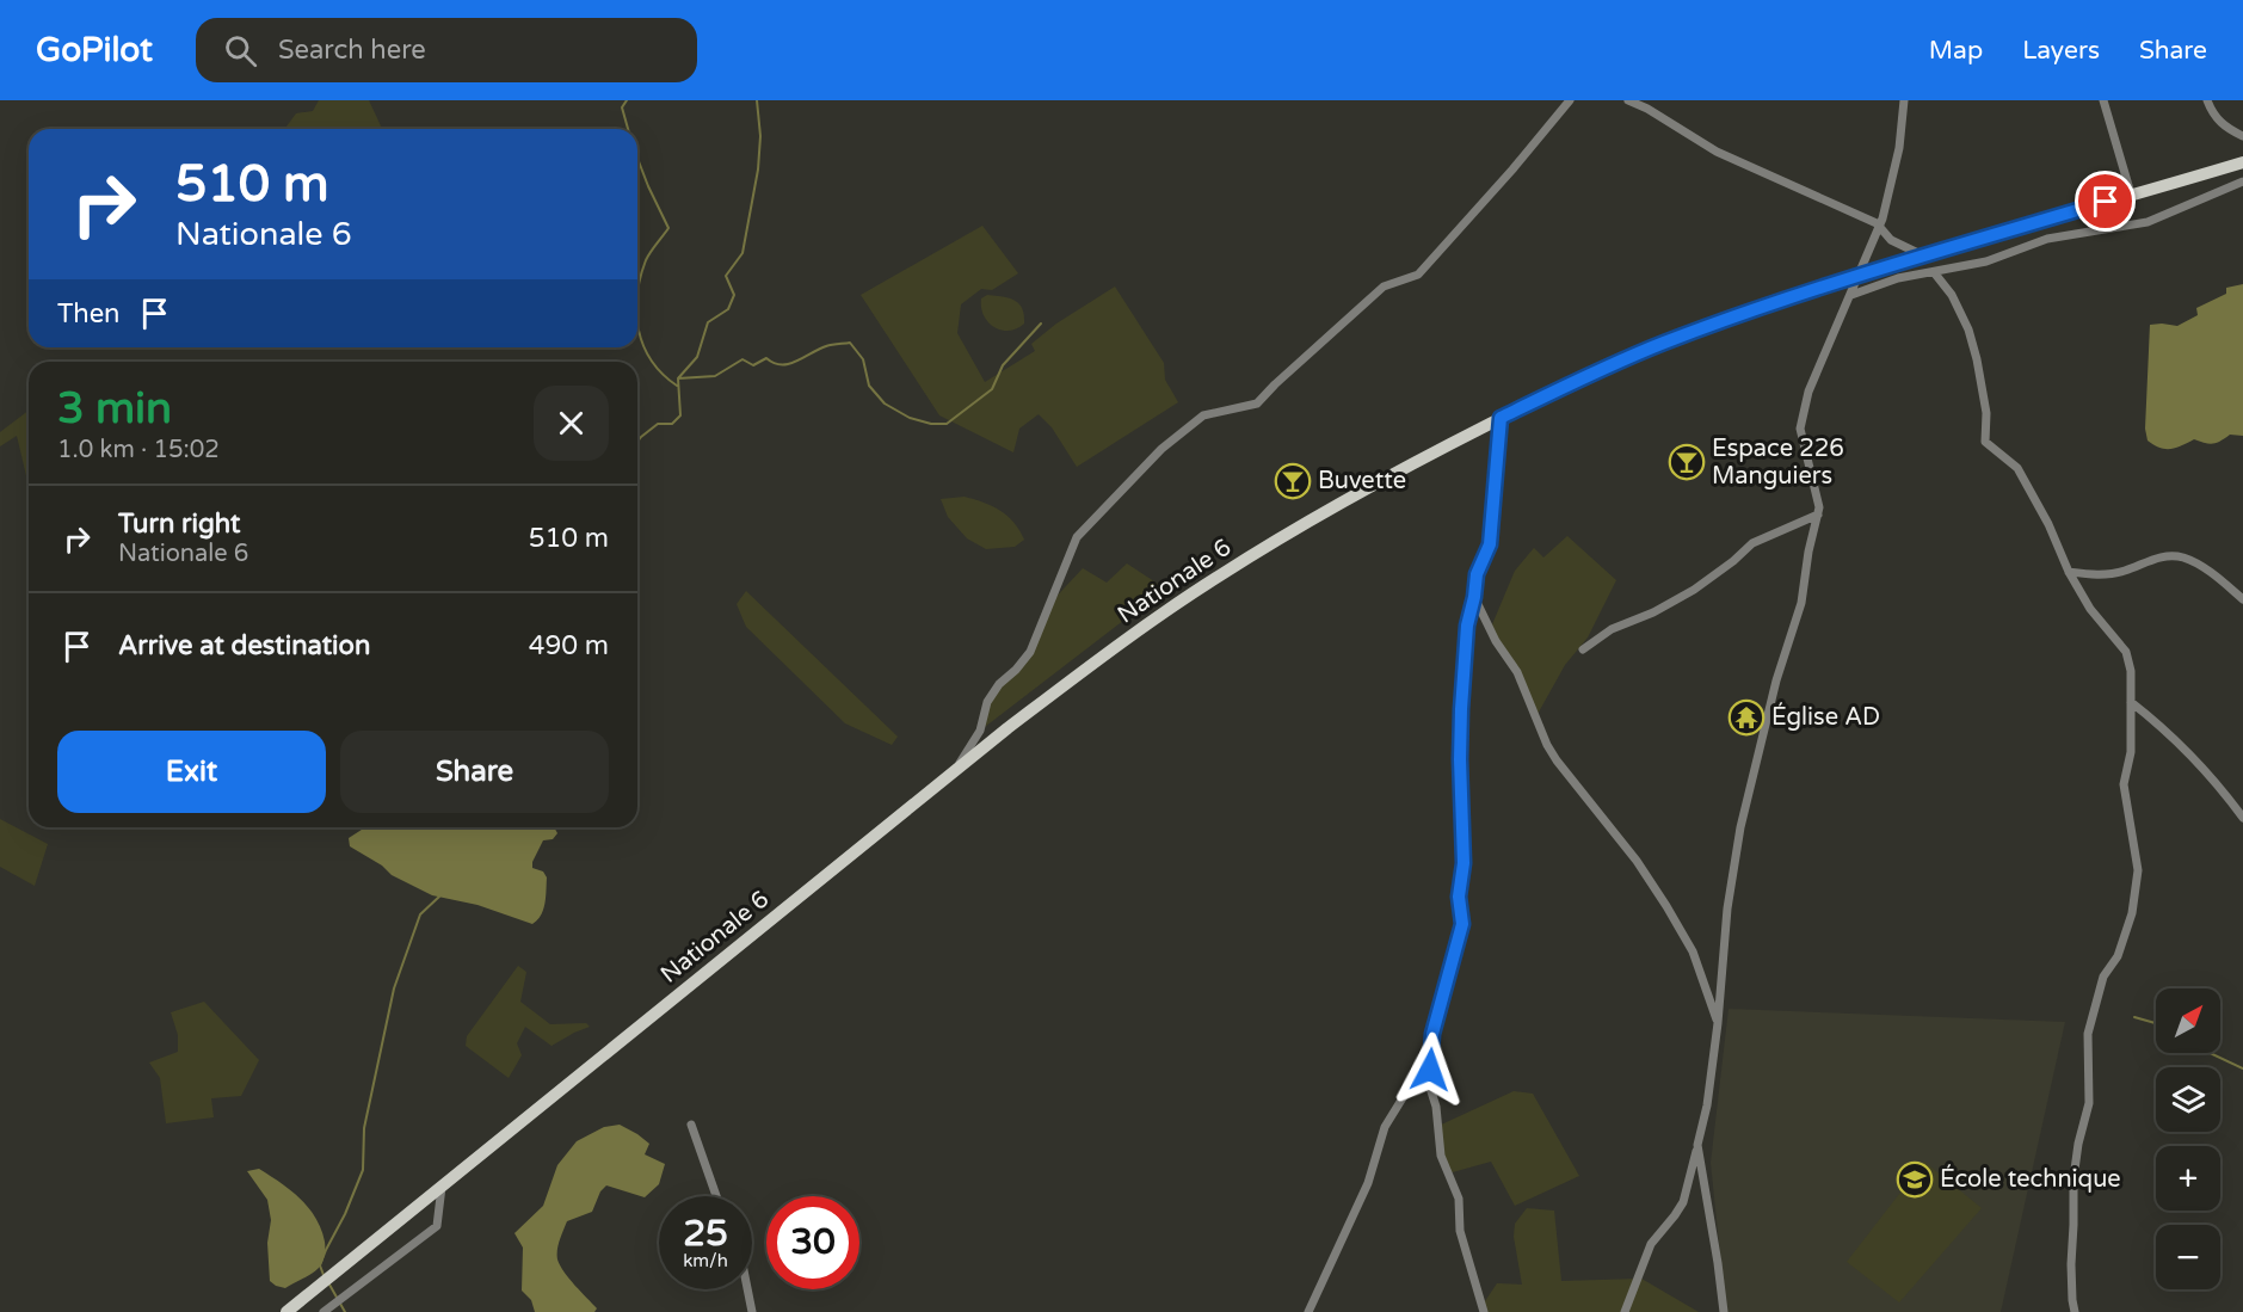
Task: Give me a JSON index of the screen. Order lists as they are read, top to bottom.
{
  "streets": {
    "main road": ["Nationale 6"]
  },
  "places": {
    "bar": ["Espace 226 Manguiers", "Buvette"],
    "temple": ["Église AD"],
    "school or university": ["École technique"]
  },
  "north": "top right",
  "page": {
    "header": "GoPilot",
    "search": "Search here",
    "nav": ["Map", "Layers", "Share"],
    "turn": ["510 m", "Nationale 6"],
    "then": "Then",
    "heading": ["3 min", "1.0 km · 15:02"],
    "list": [
      {
        "name": "Turn right",
        "note": "Nationale 6",
        "value": "510 m"
      },
      {
        "name": "Arrive at destination",
        "value": "490 m"
      }
    ],
    "buttons": ["Exit", "Share"],
    "map_buttons": ["+", "−"],
    "speed": "25 km/h",
    "limit": "30"
  }
}
